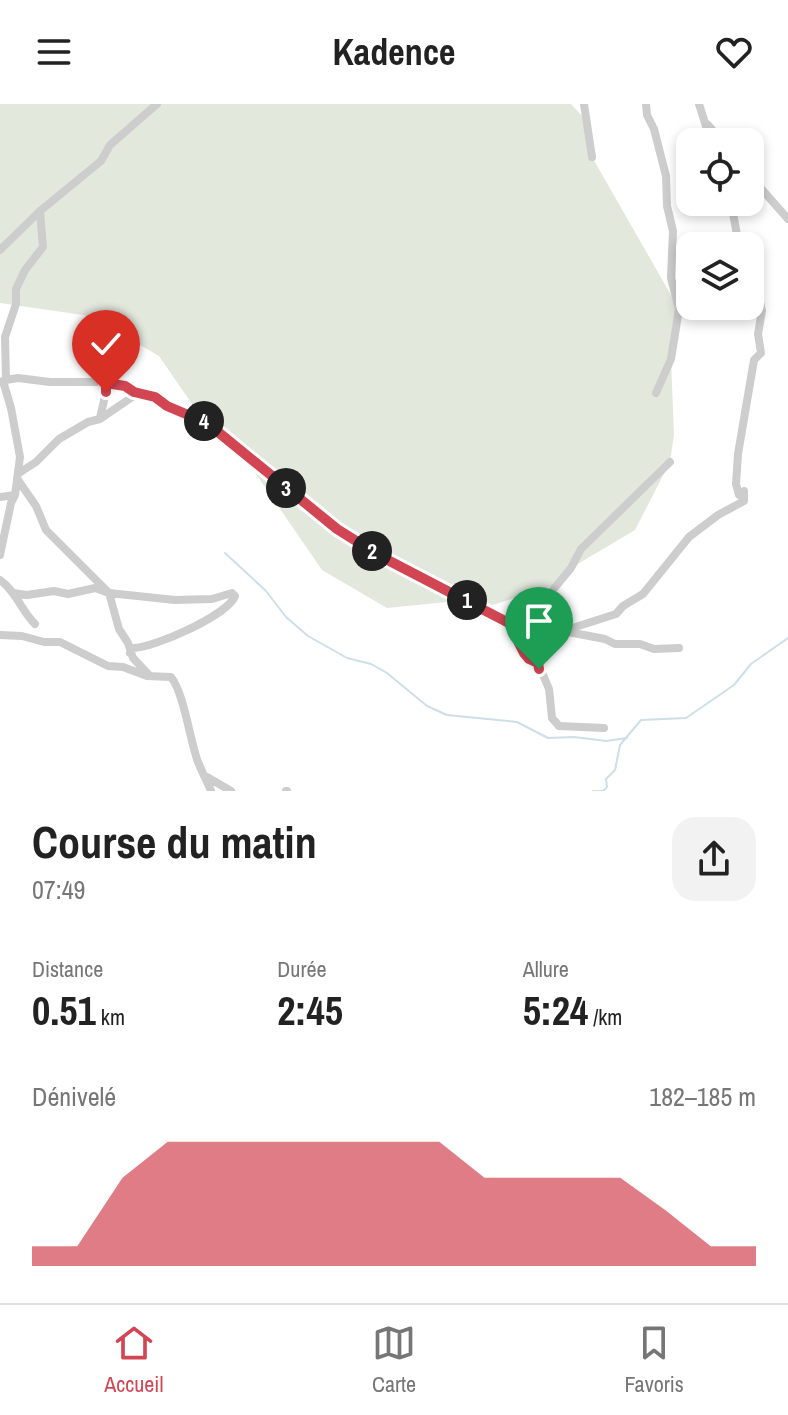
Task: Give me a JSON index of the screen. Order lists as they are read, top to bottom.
{
  "page": {
    "header": "Kadence",
    "pins": [
      "4",
      "3",
      "2",
      "1"
    ],
    "heading": ["Course du matin", "07:49"],
    "stats": [
      ["Distance", "0.51 km"],
      ["Durée", "2:45"],
      ["Allure", "5:24 /km"]
    ],
    "chart": ["Dénivelé", "182–185 m"],
    "tabs": ["Accueil", "Carte", "Favoris"]
  }
}
